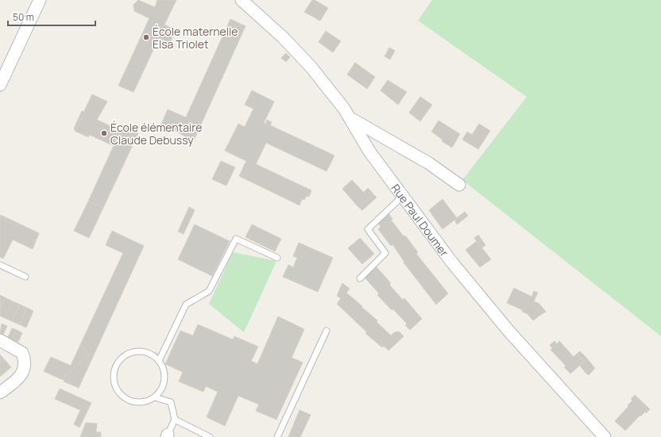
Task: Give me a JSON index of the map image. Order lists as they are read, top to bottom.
{
  "streets": {
    "street": ["Rue Paul Doumer"]
  },
  "places": ["École maternelle Elsa Triolet", "École élémentaire Claude Debussy"],
  "scale_bar": "50 m"
}
